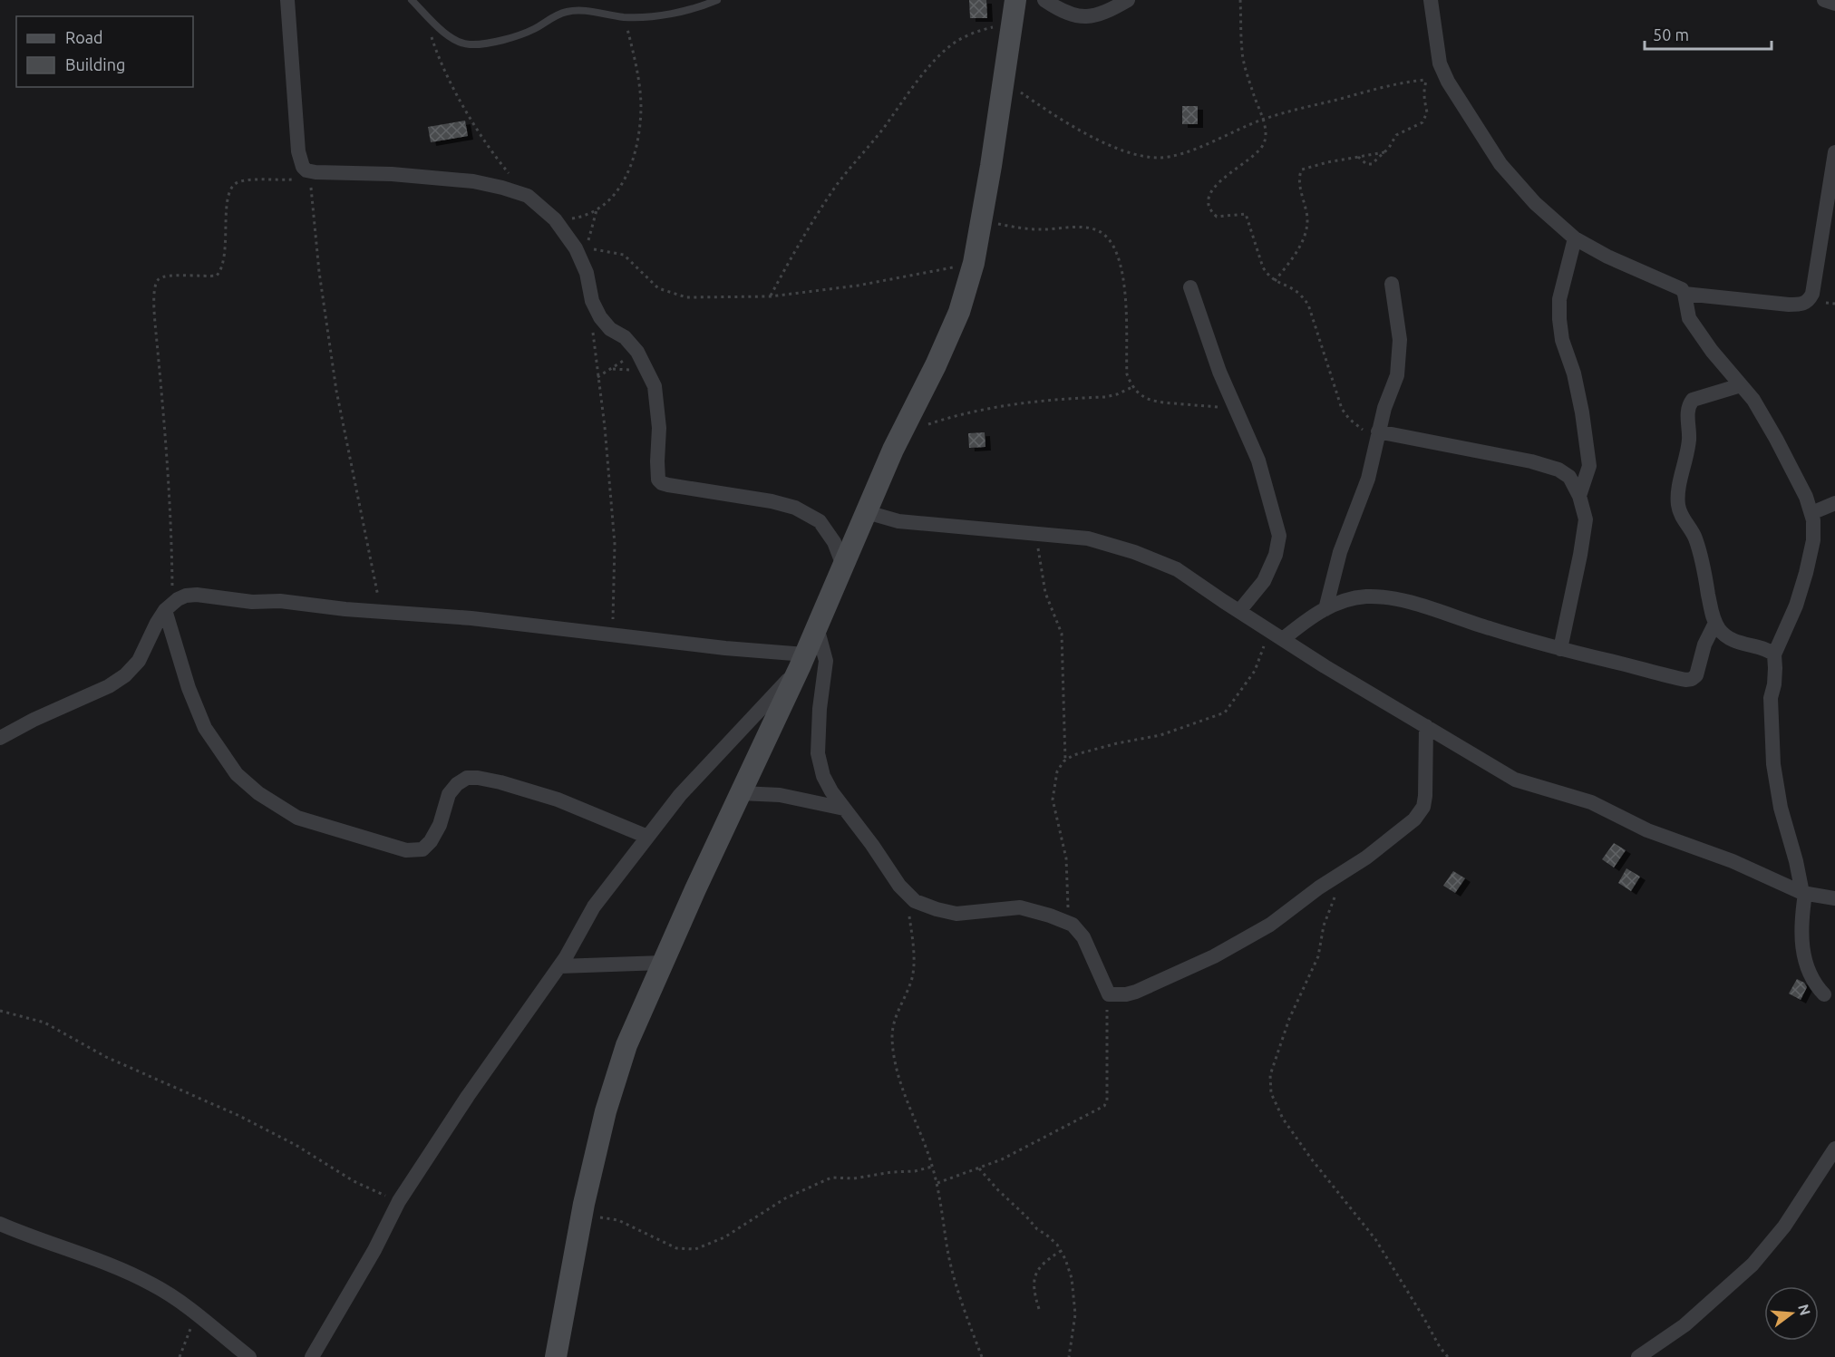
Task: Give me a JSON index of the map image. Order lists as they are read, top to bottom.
{
  "legend": ["Road", "Building"],
  "scale_bar": "50 m",
  "north": "right"
}
